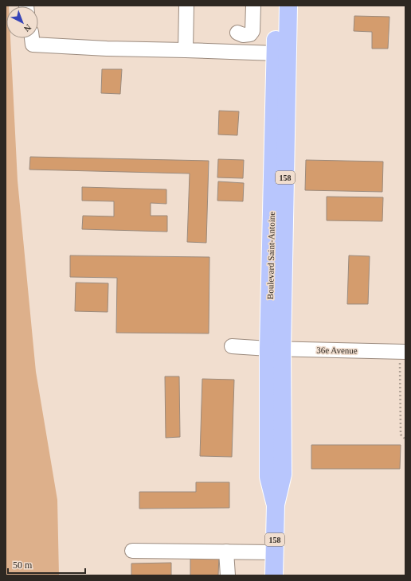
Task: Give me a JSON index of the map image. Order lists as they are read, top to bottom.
{
  "streets": {
    "main road": ["158", "Boulevard Saint-Antoine"],
    "street": ["36e Avenue"]
  },
  "crossings": [
    ["Boulevard Saint-Antoine", "36e Avenue"]
  ],
  "scale_bar": "50 m",
  "north": "bottom right"
}
